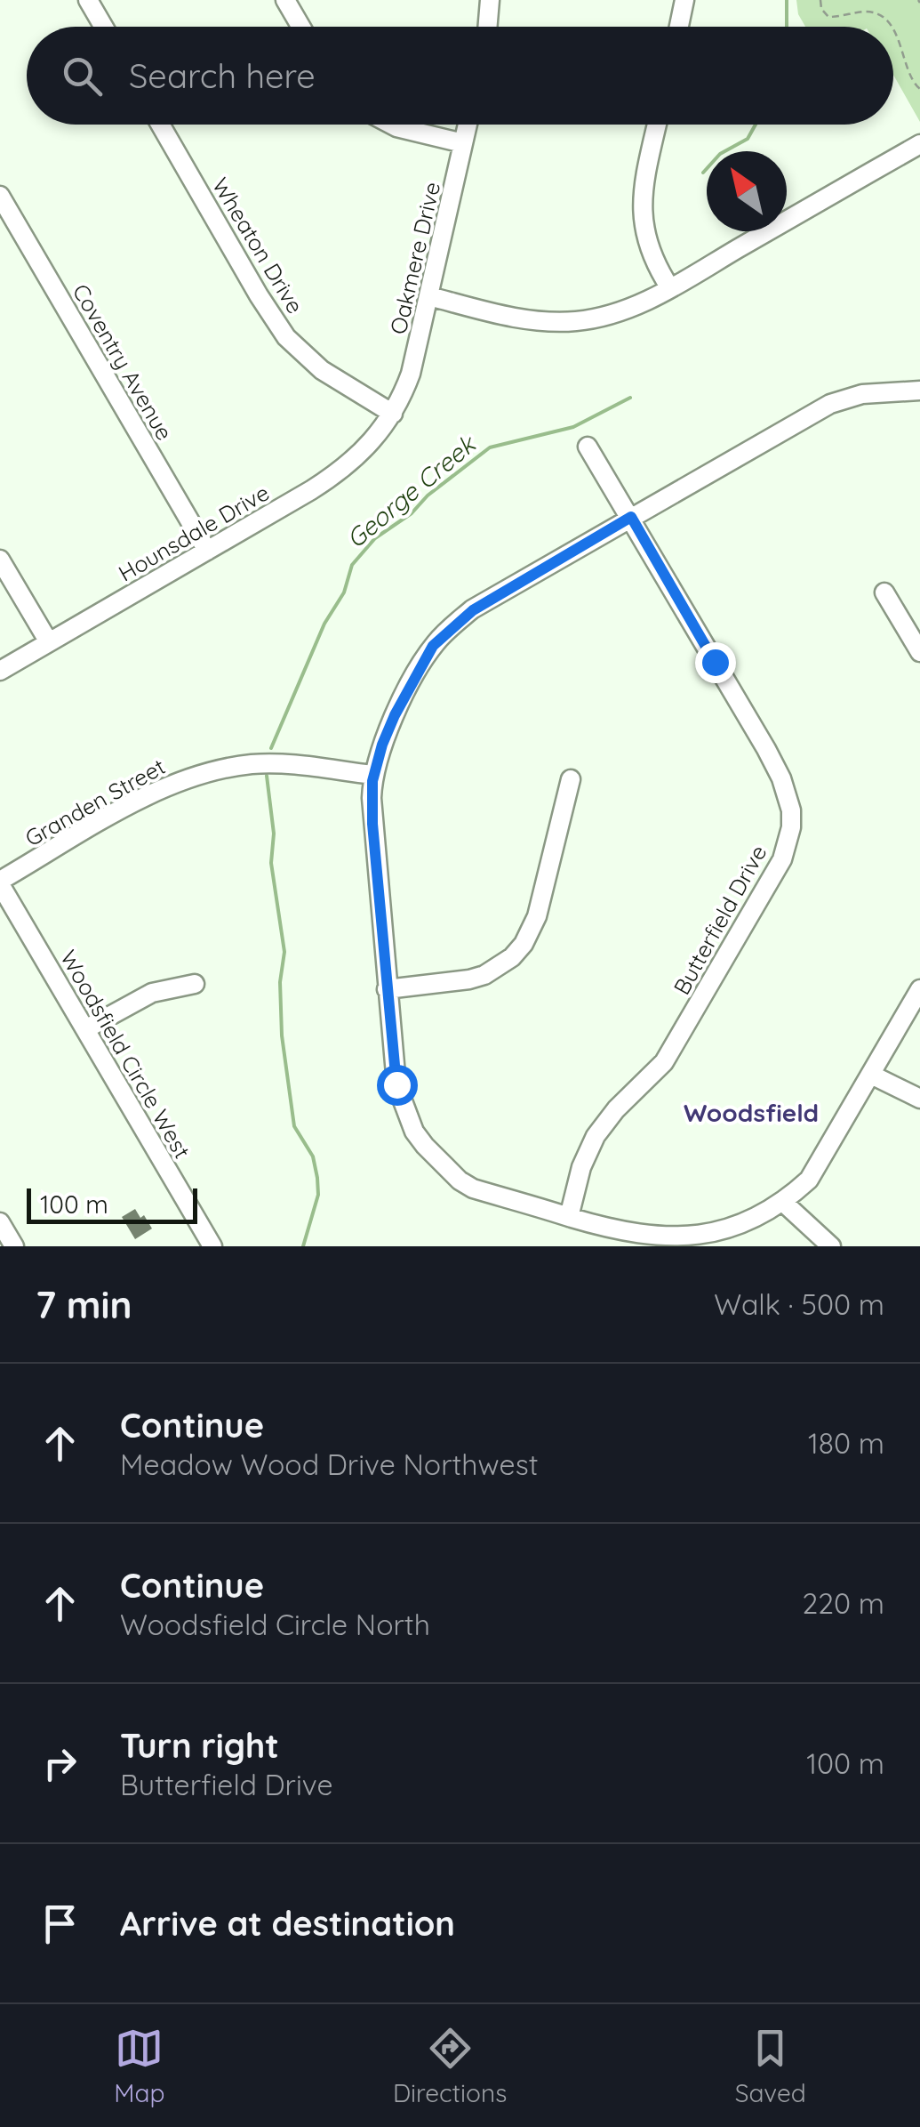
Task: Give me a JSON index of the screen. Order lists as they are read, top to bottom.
{
  "streets": {
    "street": [
      "Wheaton Drive",
      "Oakmere Drive",
      "Coventry Avenue",
      "Hounsdale Drive",
      "Granden Street",
      "Butterfield Drive",
      "Woodsfield Circle West"
    ]
  },
  "crossings": [
    ["Wheaton Drive", "Oakmere Drive"],
    ["Wheaton Drive", "Hounsdale Drive"],
    ["Oakmere Drive", "Hounsdale Drive"],
    ["Coventry Avenue", "Hounsdale Drive"],
    ["Granden Street", "Woodsfield Circle West"]
  ],
  "districts": ["Woodsfield"],
  "water": ["George Creek"],
  "scale_bar": "100 m",
  "north": "top left",
  "page": {
    "search": "Search here",
    "scale": "100 m",
    "heading": ["7 min", "Walk · 500 m"],
    "list": [
      ["Continue", "Meadow Wood Drive Northwest", "180 m"],
      ["Continue", "Woodsfield Circle North", "220 m"],
      ["Turn right", "Butterfield Drive", "100 m"],
      "Arrive at destination"
    ],
    "nav": ["Map", "Directions", "Saved"]
  }
}
